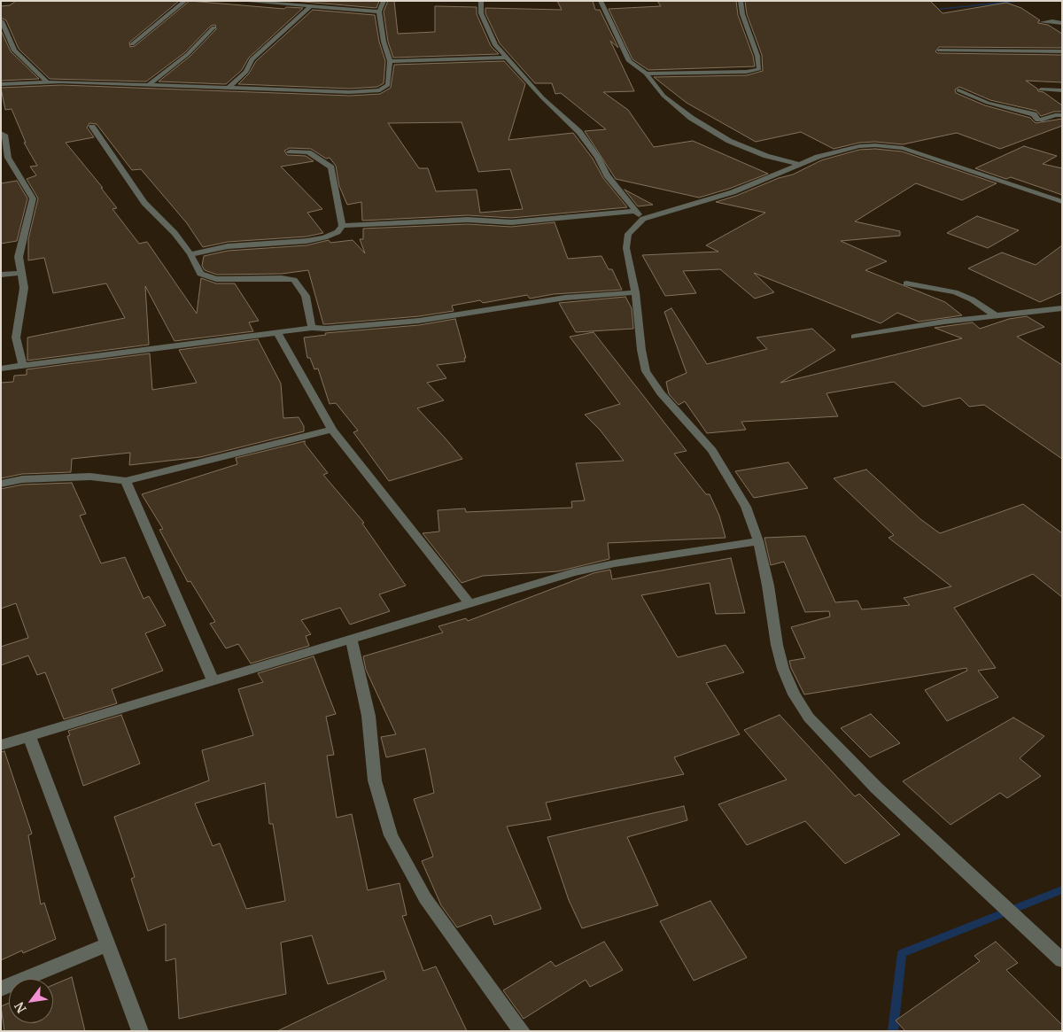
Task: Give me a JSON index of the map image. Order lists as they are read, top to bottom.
{
  "north": "bottom left"
}
